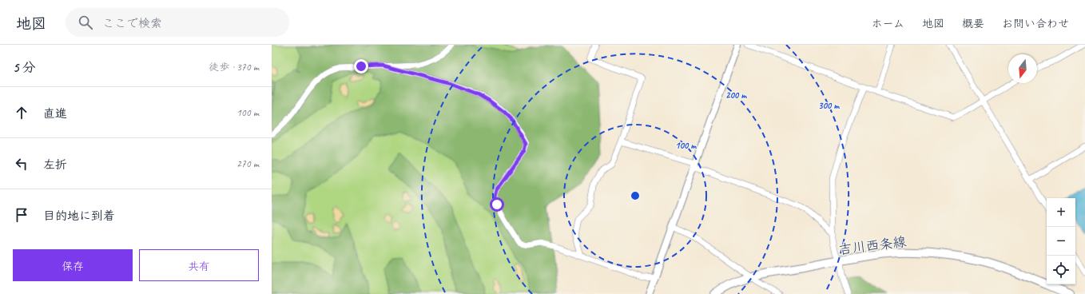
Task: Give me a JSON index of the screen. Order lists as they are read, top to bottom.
{
  "streets": {
    "main road": ["吉川西条線"]
  },
  "north": "bottom",
  "page": {
    "header": "地図",
    "search": "ここで検索",
    "nav": [
      "ホーム",
      "地図",
      "概要",
      "お問い合わせ"
    ],
    "heading": ["5 分", "徒歩 · 370 m"],
    "list": [
      ["直進", "100 m"],
      ["左折", "270 m"],
      "目的地に到着"
    ],
    "map_buttons": ["+", "−"],
    "buttons": ["保存", "共有"]
  },
  "rings": ["200 m", "300 m", "100 m"]
}
